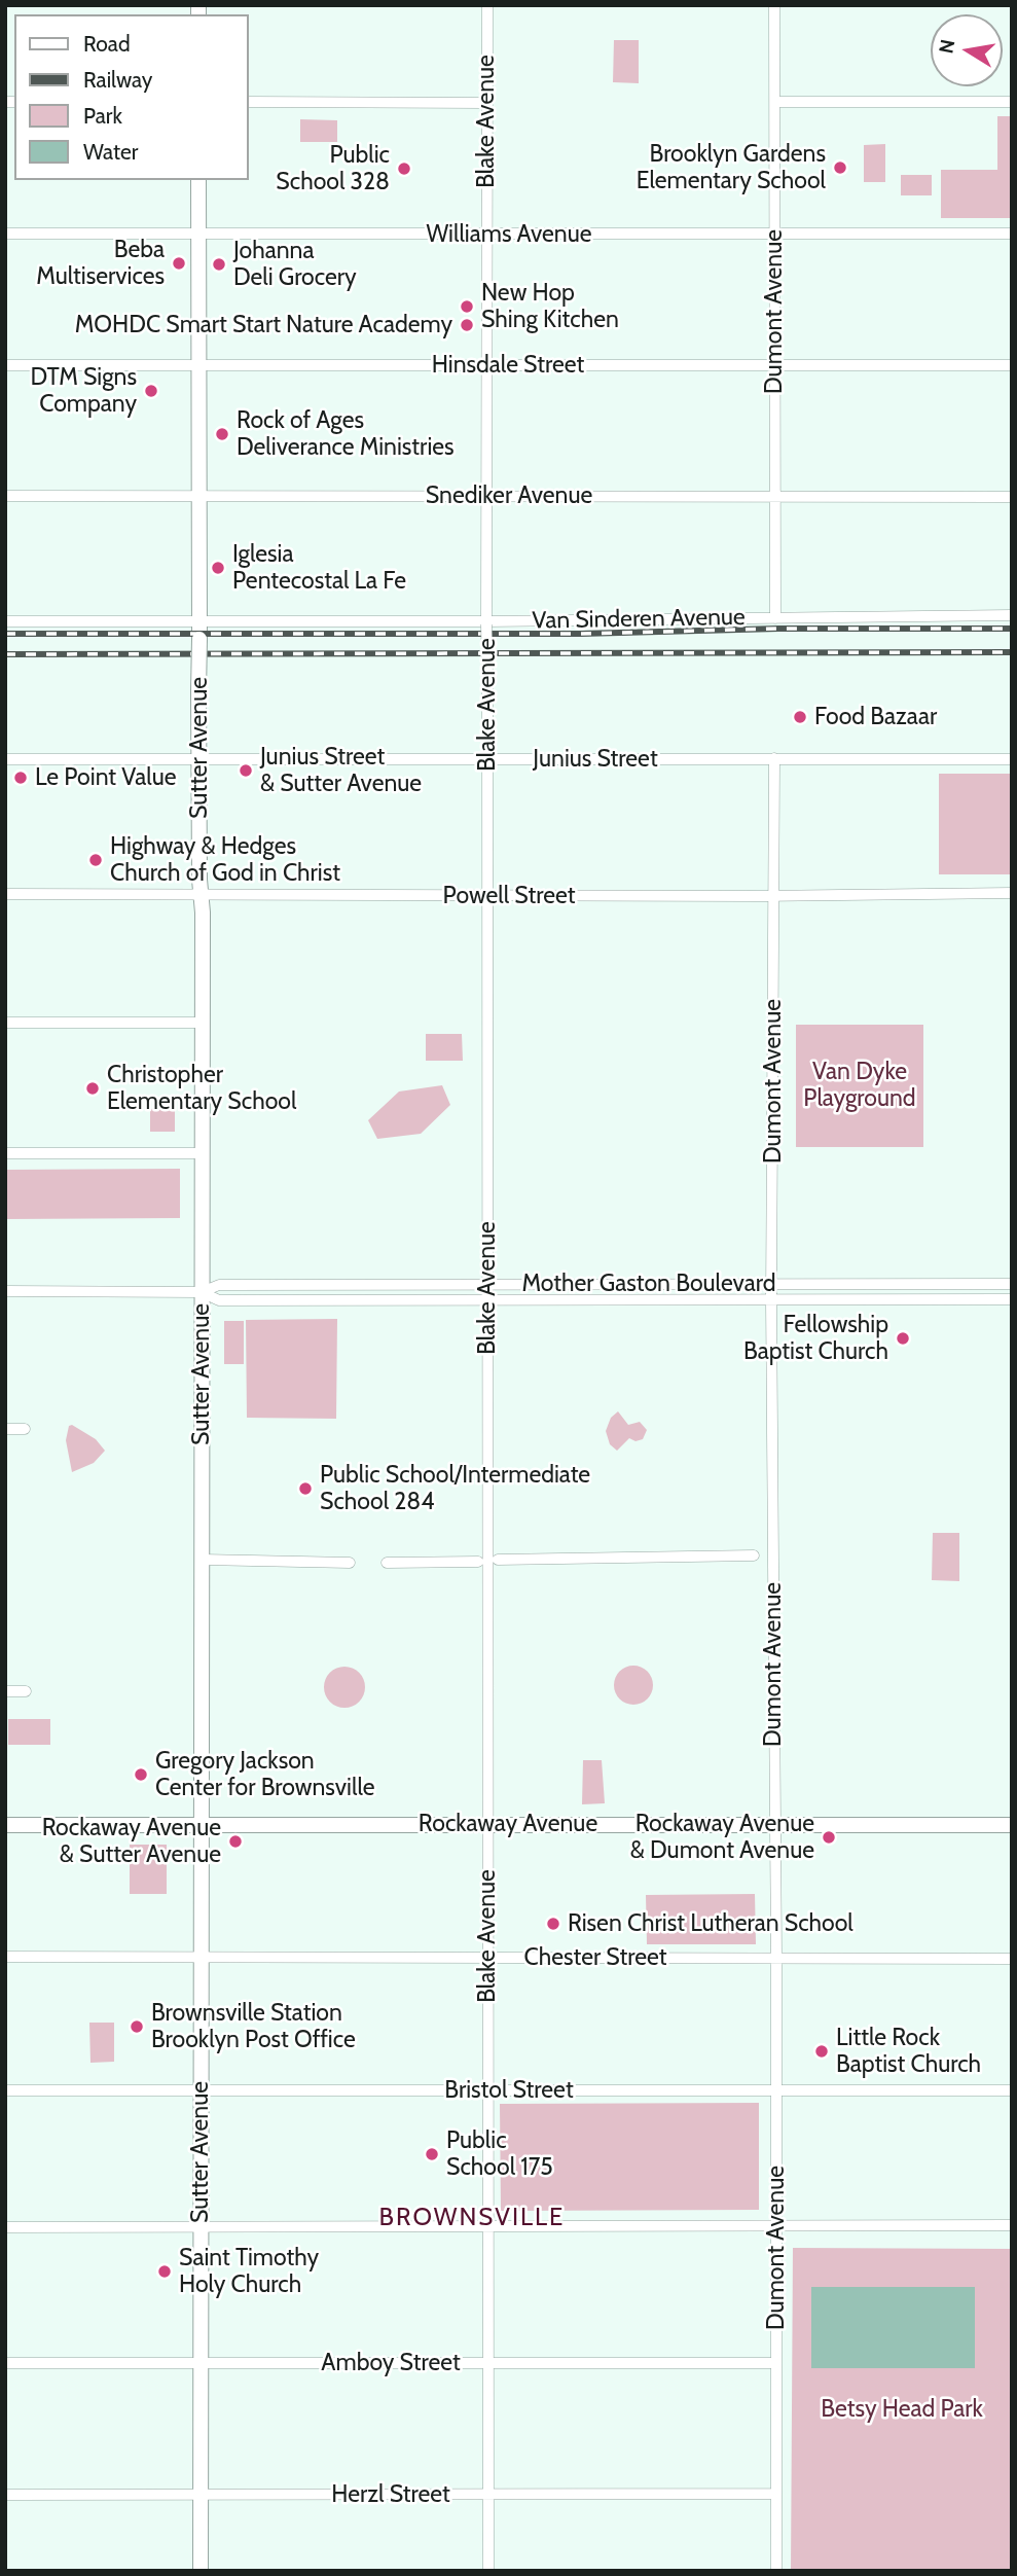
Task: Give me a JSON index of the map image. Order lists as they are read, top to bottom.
{
  "streets": {
    "street": [
      "Blake Avenue",
      "Williams Avenue",
      "Dumont Avenue",
      "Hinsdale Street",
      "Snediker Avenue",
      "Van Sinderen Avenue",
      "Sutter Avenue",
      "Junius Street",
      "Powell Street",
      "Mother Gaston Boulevard",
      "Rockaway Avenue",
      "Chester Street",
      "Bristol Street",
      "Amboy Street",
      "Herzl Street"
    ]
  },
  "crossings": [
    ["Blake Avenue", "Williams Avenue"],
    ["Blake Avenue", "Hinsdale Street"],
    ["Blake Avenue", "Snediker Avenue"],
    ["Blake Avenue", "Van Sinderen Avenue"],
    ["Blake Avenue", "Junius Street"],
    ["Blake Avenue", "Powell Street"],
    ["Blake Avenue", "Mother Gaston Boulevard"],
    ["Blake Avenue", "Rockaway Avenue"],
    ["Blake Avenue", "Chester Street"],
    ["Blake Avenue", "Bristol Street"],
    ["Blake Avenue", "Amboy Street"],
    ["Blake Avenue", "Herzl Street"],
    ["Williams Avenue", "Dumont Avenue"],
    ["Williams Avenue", "Sutter Avenue"],
    ["Dumont Avenue", "Hinsdale Street"],
    ["Dumont Avenue", "Snediker Avenue"],
    ["Dumont Avenue", "Van Sinderen Avenue"],
    ["Dumont Avenue", "Junius Street"],
    ["Dumont Avenue", "Powell Street"],
    ["Dumont Avenue", "Mother Gaston Boulevard"],
    ["Dumont Avenue", "Rockaway Avenue"],
    ["Dumont Avenue", "Chester Street"],
    ["Dumont Avenue", "Bristol Street"],
    ["Dumont Avenue", "Amboy Street"],
    ["Dumont Avenue", "Herzl Street"],
    ["Hinsdale Street", "Sutter Avenue"],
    ["Snediker Avenue", "Sutter Avenue"],
    ["Van Sinderen Avenue", "Sutter Avenue"],
    ["Sutter Avenue", "Junius Street"],
    ["Sutter Avenue", "Powell Street"],
    ["Sutter Avenue", "Mother Gaston Boulevard"],
    ["Sutter Avenue", "Rockaway Avenue"],
    ["Sutter Avenue", "Chester Street"],
    ["Sutter Avenue", "Bristol Street"],
    ["Sutter Avenue", "Amboy Street"],
    ["Sutter Avenue", "Herzl Street"]
  ],
  "districts": ["BROWNSVILLE"],
  "parks": ["Van Dyke Playground", "Betsy Head Park"],
  "places": [
    "Brooklyn Gardens Elementary School",
    "Public School 328",
    "Beba Multiservices",
    "Johanna Deli Grocery",
    "New Hop Shing Kitchen",
    "MOHDC Smart Start Nature Academy",
    "DTM Signs Company",
    "Rock of Ages Deliverance Ministries",
    "Iglesia Pentecostal La Fe",
    "Food Bazaar",
    "Junius Street & Sutter Avenue",
    "Le Point Value",
    "Highway & Hedges Church of God in Christ",
    "Christopher Elementary School",
    "Fellowship Baptist Church",
    "Public School/Intermediate School 284",
    "Gregory Jackson Center for Brownsville",
    "Rockaway Avenue & Dumont Avenue",
    "Rockaway Avenue & Sutter Avenue",
    "Risen Christ Lutheran School",
    "Brownsville Station Brooklyn Post Office",
    "Little Rock Baptist Church",
    "Public School 175",
    "Saint Timothy Holy Church"
  ],
  "legend": [
    "Road",
    "Railway",
    "Park",
    "Water"
  ],
  "north": "left"
}
